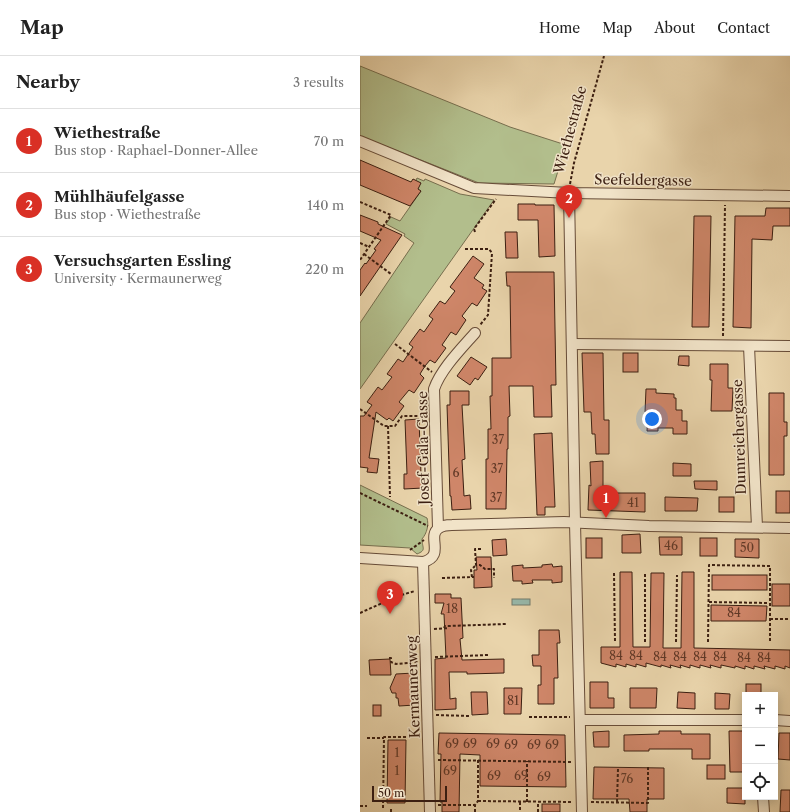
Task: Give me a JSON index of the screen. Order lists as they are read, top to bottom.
{
  "streets": {
    "street": [
      "Wiethestraße",
      "Seefeldergasse",
      "Dumreichergasse",
      "Josef-Gala-Gasse",
      "Kermaunerweg"
    ]
  },
  "crossings": [
    ["Wiethestraße", "Seefeldergasse"],
    ["Josef-Gala-Gasse", "Kermaunerweg"]
  ],
  "house_numbers": [
    "37",
    "37",
    "6",
    "37",
    "41",
    "46",
    "50",
    "18",
    "84",
    "84",
    "84",
    "84",
    "84",
    "84",
    "84",
    "84",
    "84",
    "81",
    "69",
    "69",
    "69",
    "69",
    "69",
    "69",
    "1",
    "1",
    "69",
    "69",
    "69",
    "69",
    "76"
  ],
  "scale_bar": "50 m",
  "page": {
    "header": "Map",
    "nav": [
      "Home",
      "Map",
      "About",
      "Contact"
    ],
    "heading": ["Nearby", "3 results"],
    "list": [
      {
        "mark": "1",
        "name": "Wiethestraße",
        "note": "Bus stop · Raphael-Donner-Allee",
        "value": "70 m"
      },
      {
        "mark": "2",
        "name": "Mühlhäufelgasse",
        "note": "Bus stop · Wiethestraße",
        "value": "140 m"
      },
      {
        "mark": "3",
        "name": "Versuchsgarten Essling",
        "note": "University · Kermaunerweg",
        "value": "220 m"
      }
    ],
    "pins": ["2", "1", "3"],
    "map_buttons": ["+", "−"],
    "scale": "50 m"
  }
}
